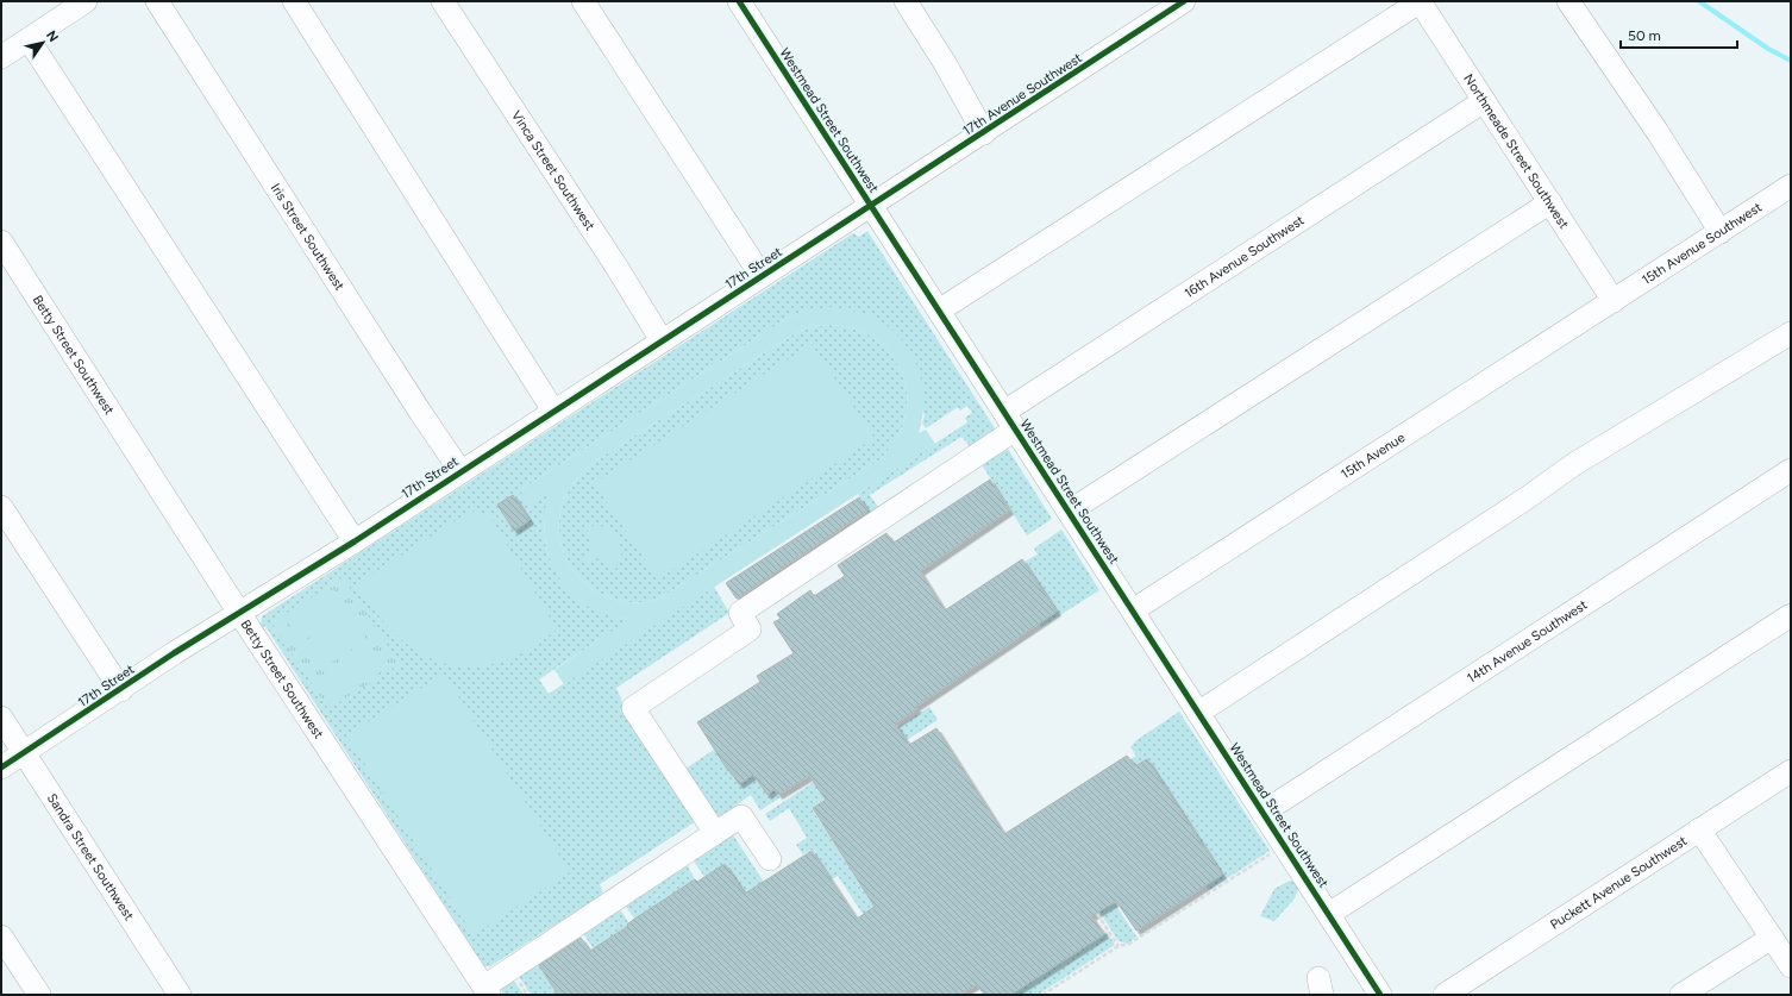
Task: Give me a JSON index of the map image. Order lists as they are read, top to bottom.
{
  "streets": {
    "street": [
      "17th Avenue Southwest",
      "Westmead Street Southwest",
      "Northmeade Street Southwest",
      "Vinca Street Southwest",
      "Iris Street Southwest",
      "15th Avenue Southwest",
      "16th Avenue Southwest",
      "17th Street",
      "Betty Street Southwest",
      "15th Avenue",
      "14th Avenue Southwest",
      "Sandra Street Southwest",
      "Puckett Avenue Southwest"
    ]
  },
  "crossings": [
    ["17th Avenue Southwest", "Westmead Street Southwest"],
    ["17th Avenue Southwest", "17th Street"],
    ["Westmead Street Southwest", "16th Avenue Southwest"],
    ["Westmead Street Southwest", "17th Street"],
    ["Westmead Street Southwest", "15th Avenue"],
    ["Westmead Street Southwest", "14th Avenue Southwest"],
    ["Northmeade Street Southwest", "15th Avenue Southwest"],
    ["Northmeade Street Southwest", "16th Avenue Southwest"],
    ["Northmeade Street Southwest", "15th Avenue"],
    ["Vinca Street Southwest", "17th Street"],
    ["Iris Street Southwest", "17th Street"],
    ["15th Avenue Southwest", "15th Avenue"],
    ["17th Street", "Betty Street Southwest"],
    ["17th Street", "Sandra Street Southwest"]
  ],
  "scale_bar": "50 m",
  "north": "top right"
}
